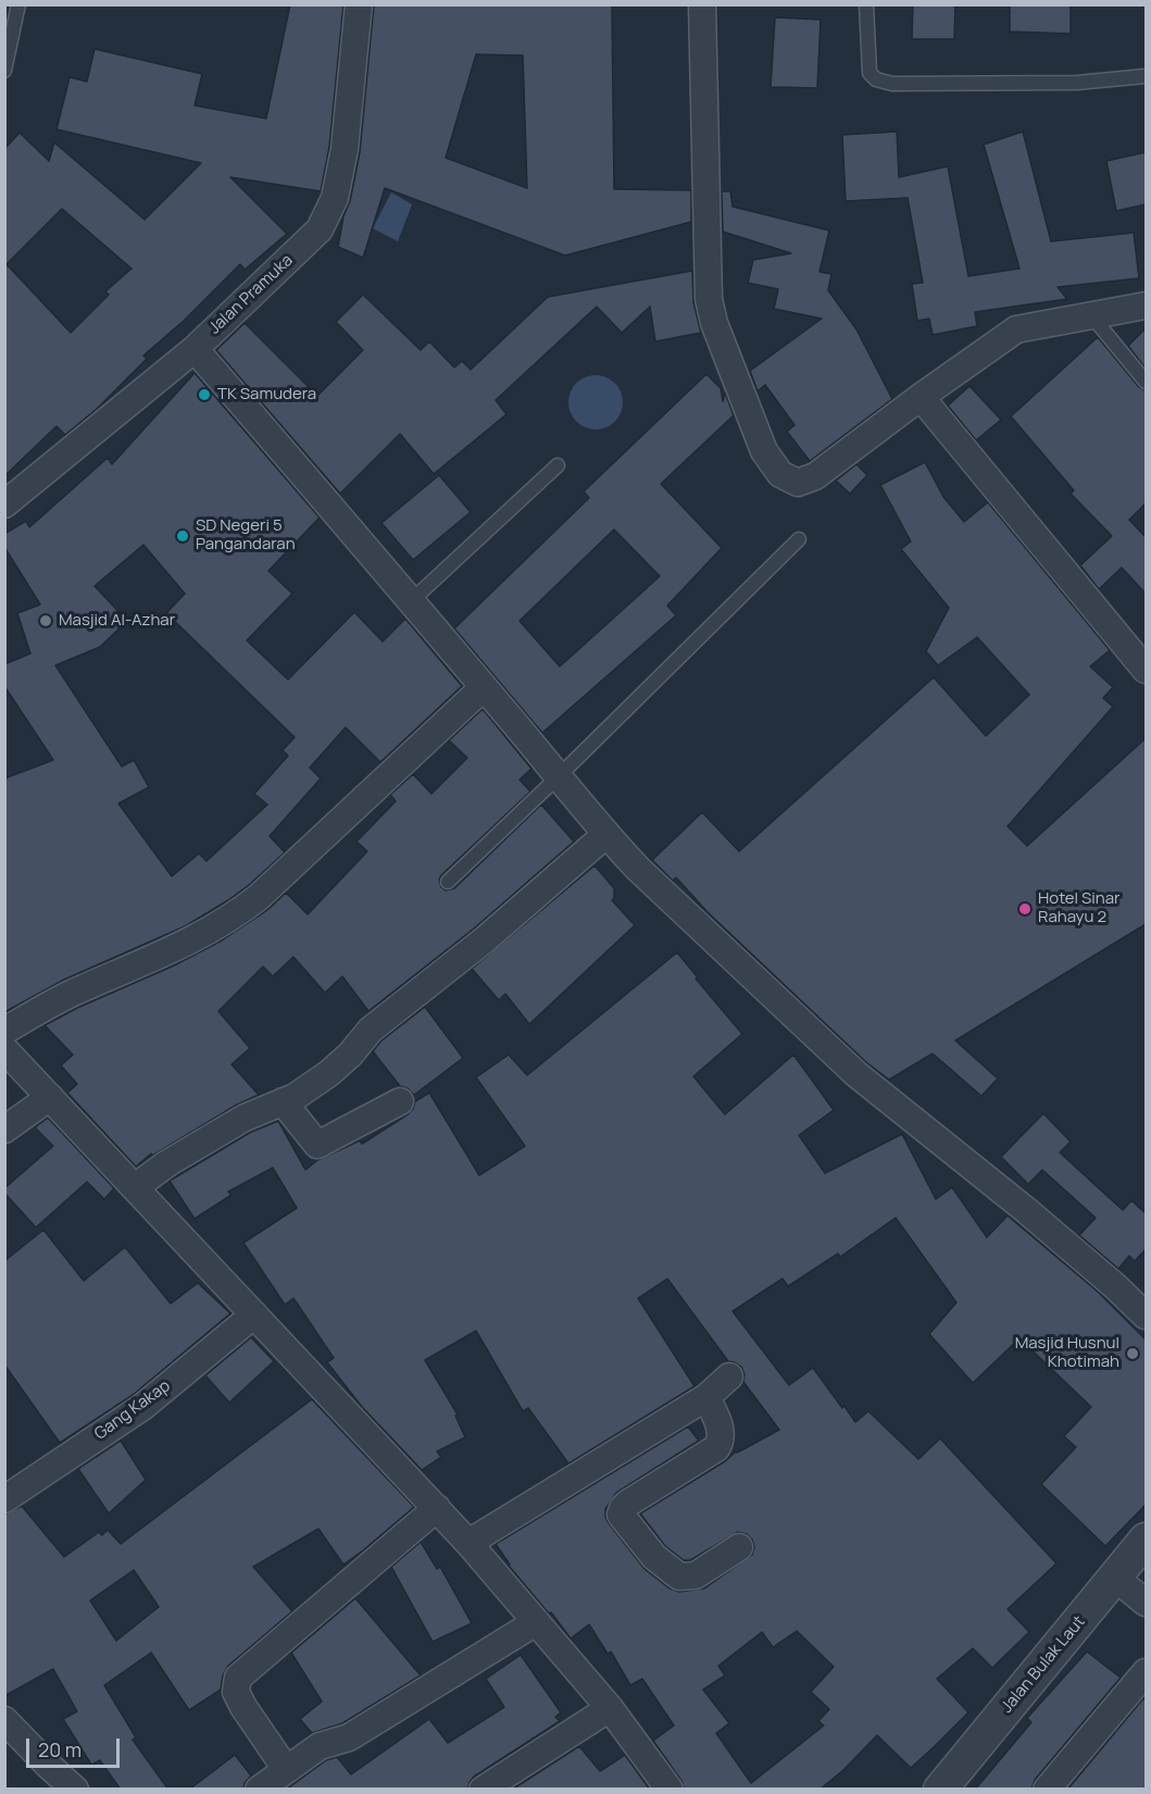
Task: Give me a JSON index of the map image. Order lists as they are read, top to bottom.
{
  "streets": {
    "street": ["Jalan Pramuka", "Gang Kakap", "Jalan Bulak Laut"]
  },
  "places": [
    "TK Samudera",
    "SD Negeri 5 Pangandaran",
    "Masjid Al-Azhar",
    "Hotel Sinar Rahayu 2",
    "Masjid Husnul Khotimah"
  ],
  "scale_bar": "20 m"
}
